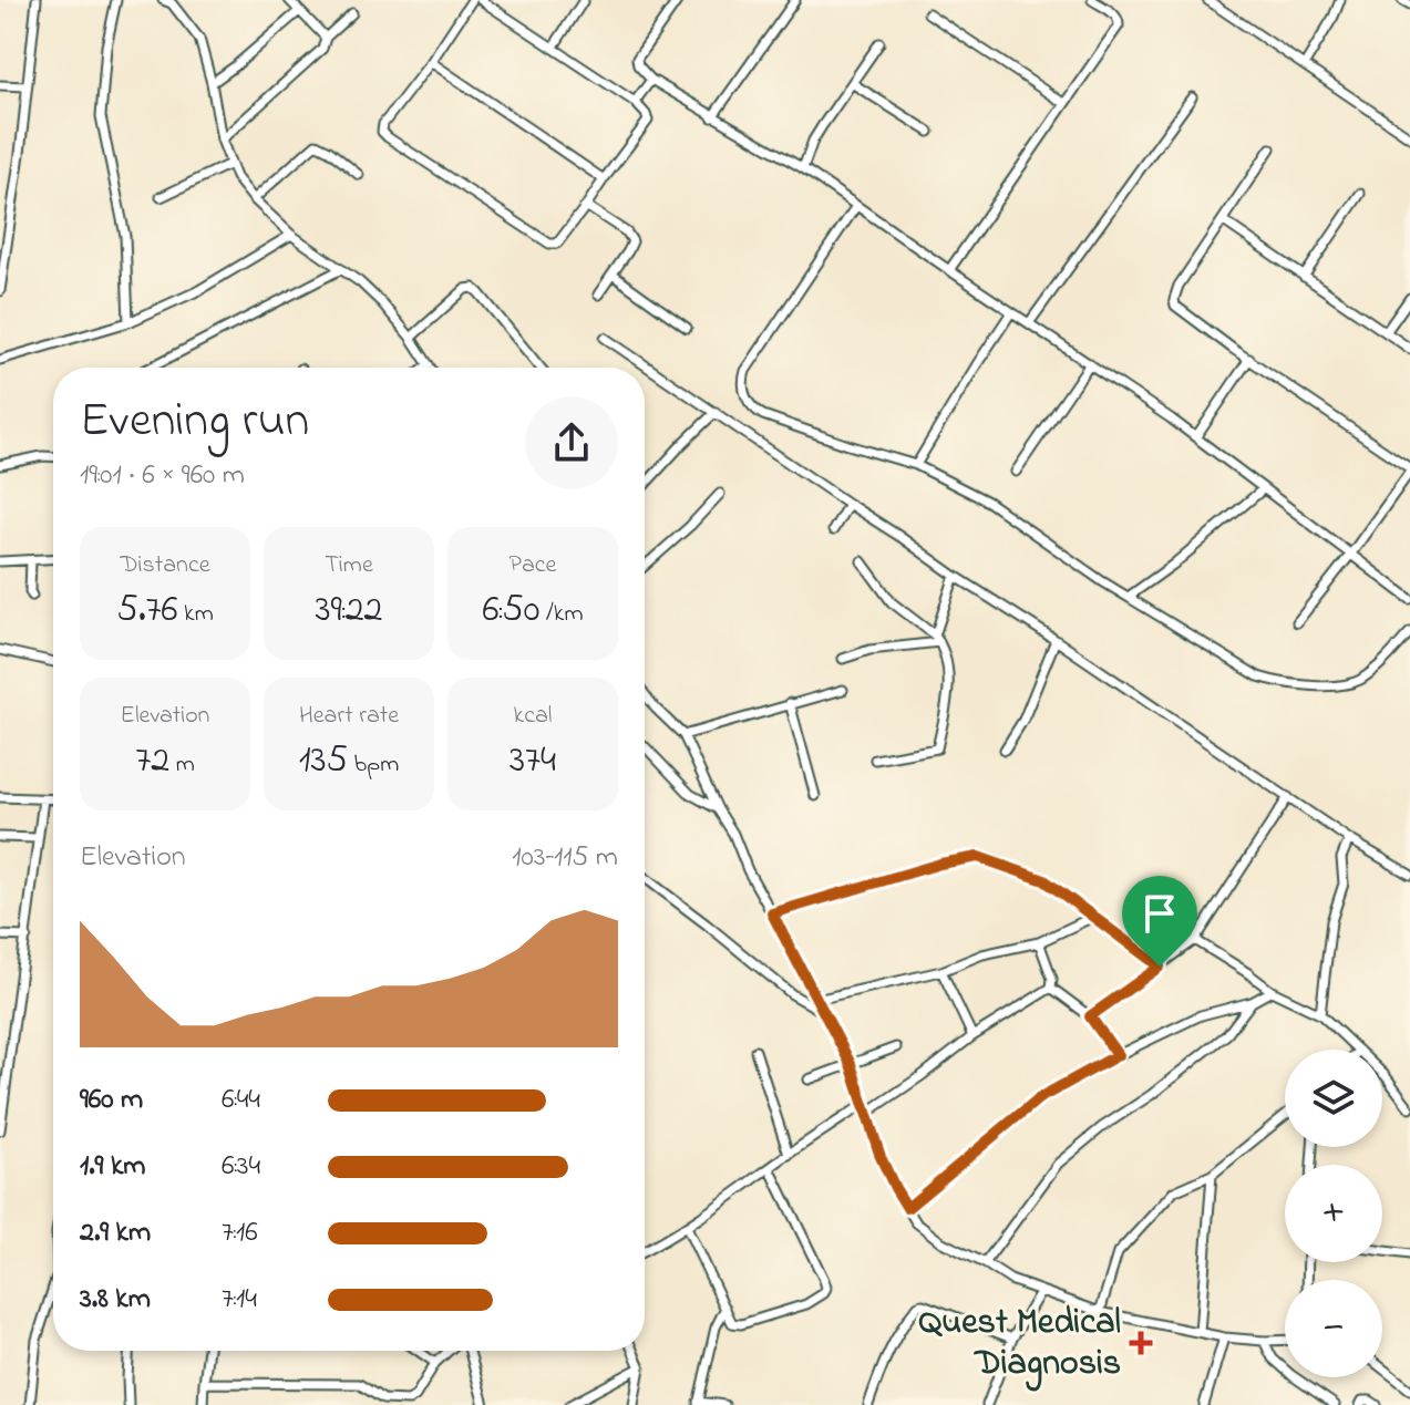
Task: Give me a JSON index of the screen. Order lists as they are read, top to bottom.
{
  "places": {
    "health": ["Quest Medical Diagnosis"]
  },
  "page": {
    "heading": ["Evening run", "19:01 · 6 × 960 m"],
    "stats": [
      ["Distance", "5.76 km"],
      ["Time", "39:22"],
      ["Pace", "6:50 /km"],
      ["Elevation", "72 m"],
      ["Heart rate", "135 bpm"],
      ["kcal", "374"]
    ],
    "chart": ["Elevation", "103–115 m"],
    "map_buttons": ["+", "−"],
    "list": [
      {
        "name": "960 m",
        "note": "6:44"
      },
      {
        "name": "1.9 km",
        "note": "6:34"
      },
      {
        "name": "2.9 km",
        "note": "7:16"
      },
      {
        "name": "3.8 km",
        "note": "7:14"
      }
    ]
  }
}
